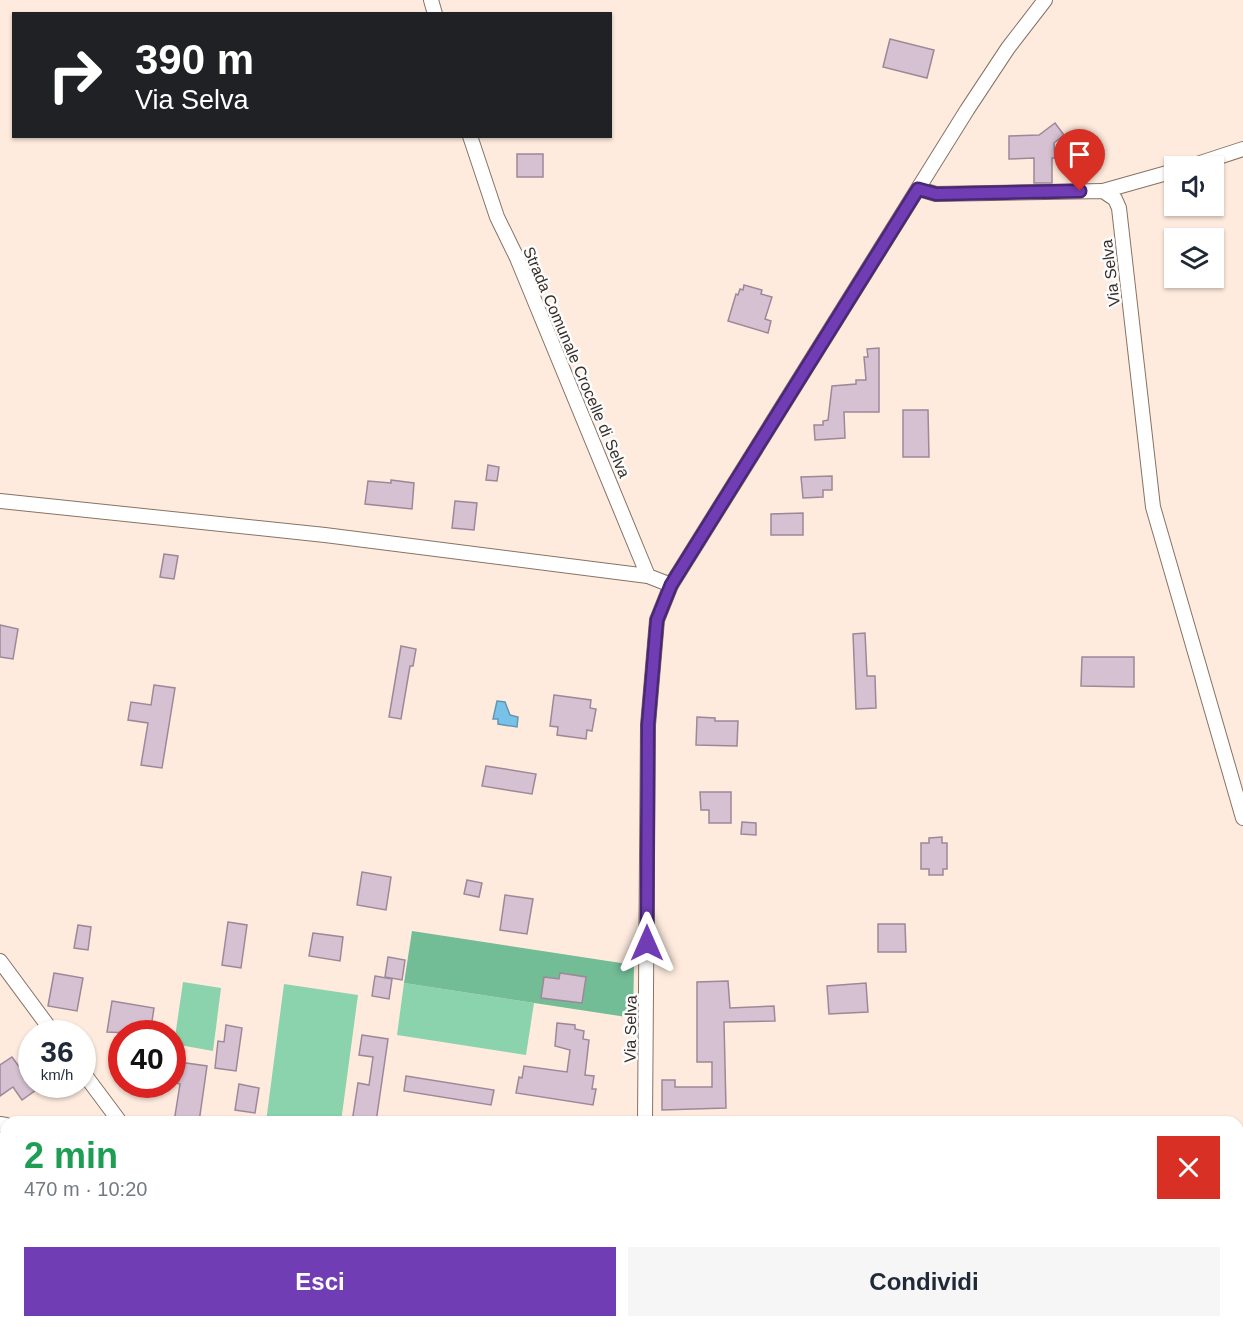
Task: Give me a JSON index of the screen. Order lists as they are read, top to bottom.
{
  "streets": {
    "street": ["Via Selva", "Strada Comunale Crocelle di Selva"]
  },
  "page": {
    "turn": ["390 m", "Via Selva"],
    "speed": "36 km/h",
    "limit": "40",
    "heading": ["2 min", "470 m · 10:20"],
    "buttons": ["Esci", "Condividi"]
  }
}
